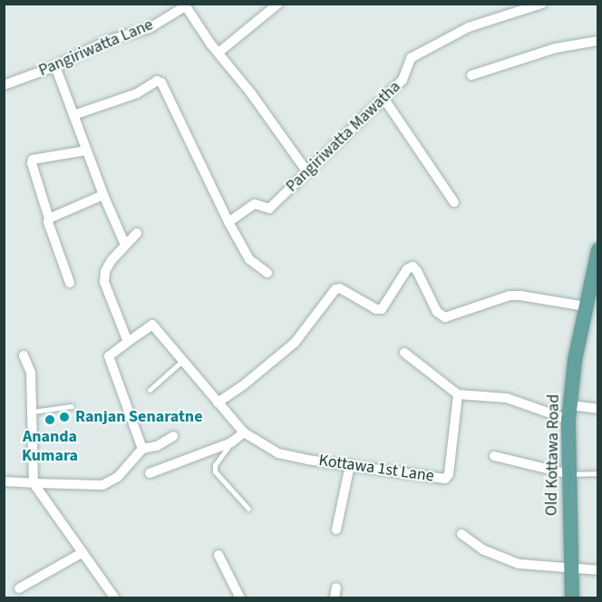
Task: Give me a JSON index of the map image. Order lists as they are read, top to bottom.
{
  "streets": {
    "main road": ["Old Kottawa Road"],
    "street": ["Pangiriwatta Lane", "Pangiriwatta Mawatha", "Kottawa 1st Lane"]
  },
  "places": ["Ranjan Senaratne", "Ananda Kumara"]
}
